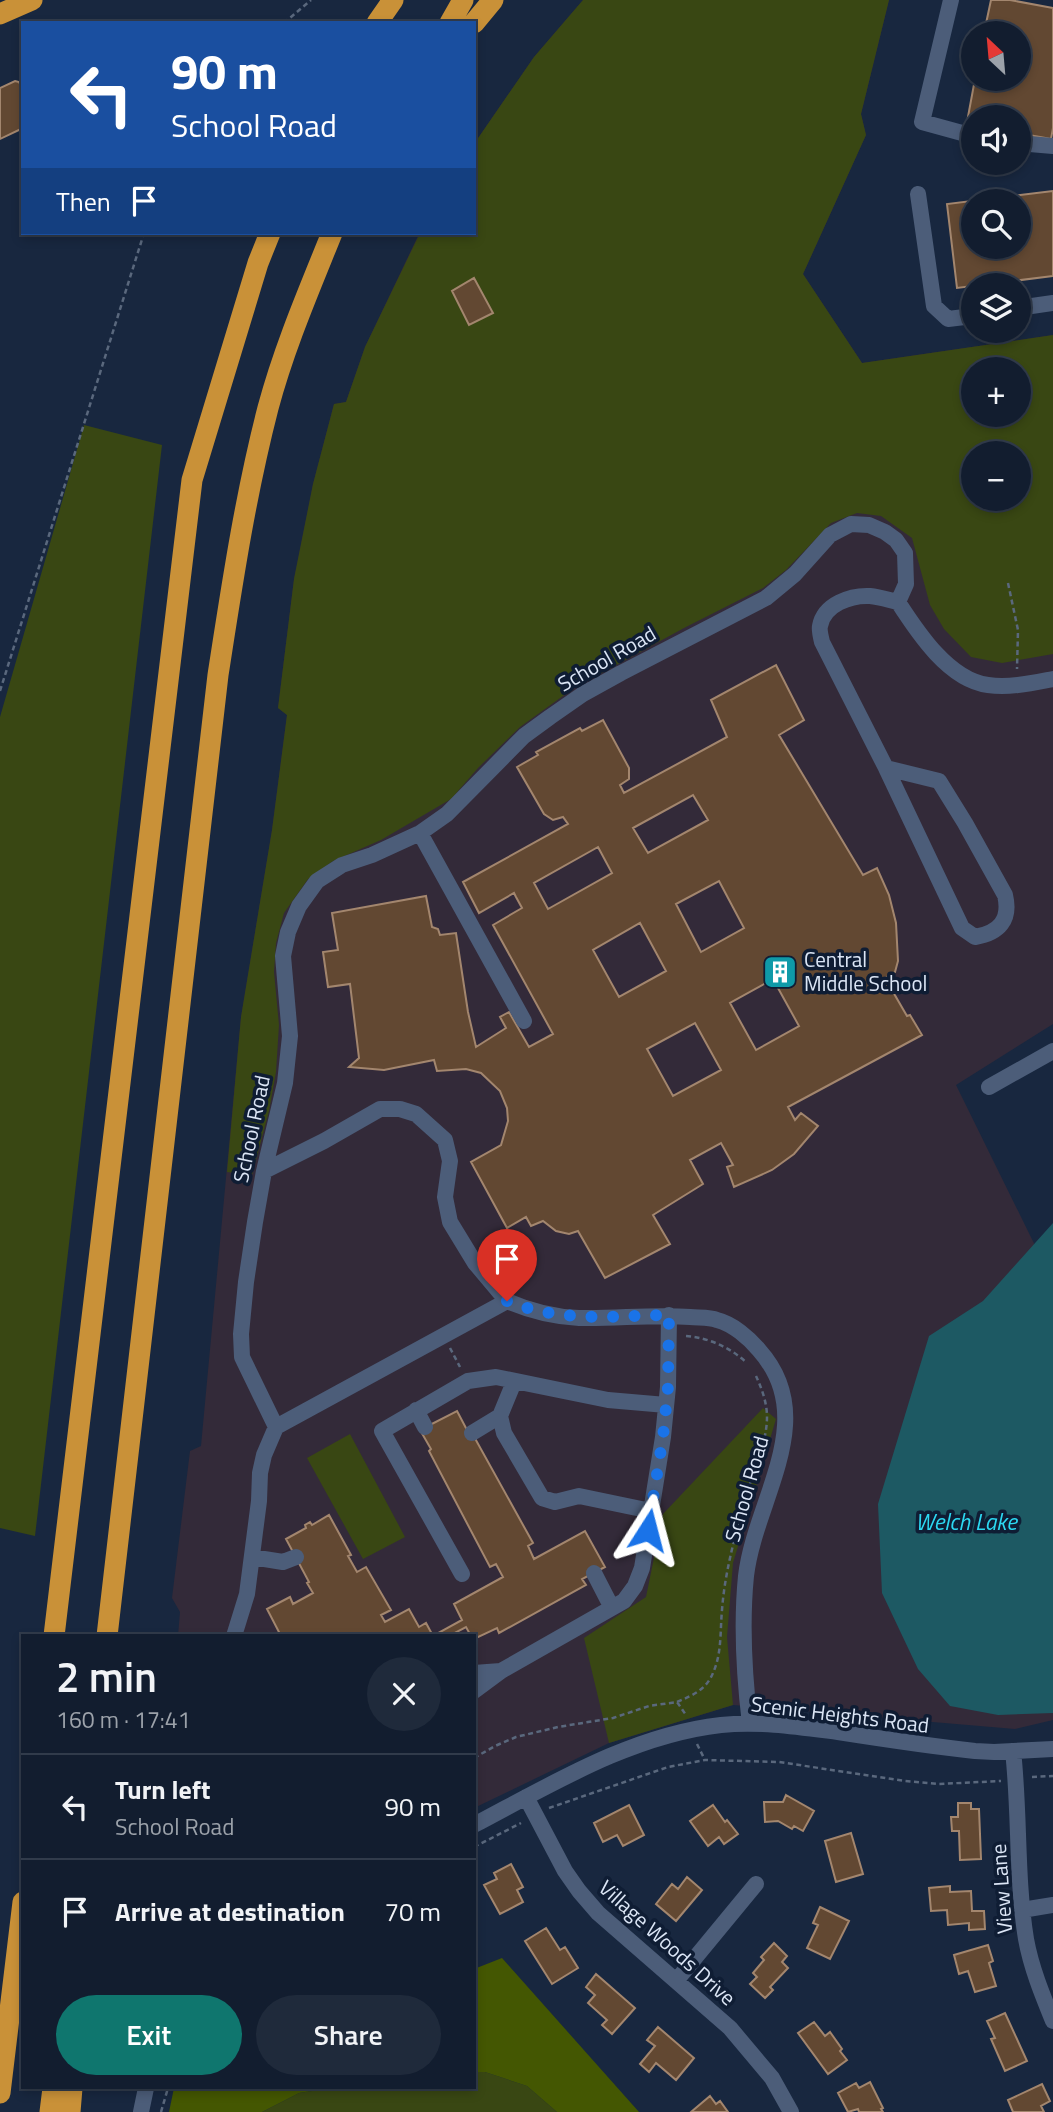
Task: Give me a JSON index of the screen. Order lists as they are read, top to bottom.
{
  "streets": {
    "street": [
      "School Road",
      "Scenic Heights Road",
      "View Lane",
      "Village Woods Drive"
    ]
  },
  "crossings": [
    ["School Road", "Scenic Heights Road"],
    ["Scenic Heights Road", "View Lane"],
    ["Scenic Heights Road", "Village Woods Drive"]
  ],
  "water": ["Welch Lake"],
  "places": {
    "building": ["Central Middle School"]
  },
  "north": "top left",
  "page": {
    "map_buttons": ["+", "−"],
    "turn": ["90 m", "School Road"],
    "then": "Then",
    "heading": ["2 min", "160 m · 17:41"],
    "list": [
      {
        "name": "Turn left",
        "note": "School Road",
        "value": "90 m"
      },
      {
        "name": "Arrive at destination",
        "value": "70 m"
      }
    ],
    "buttons": ["Exit", "Share"]
  }
}
